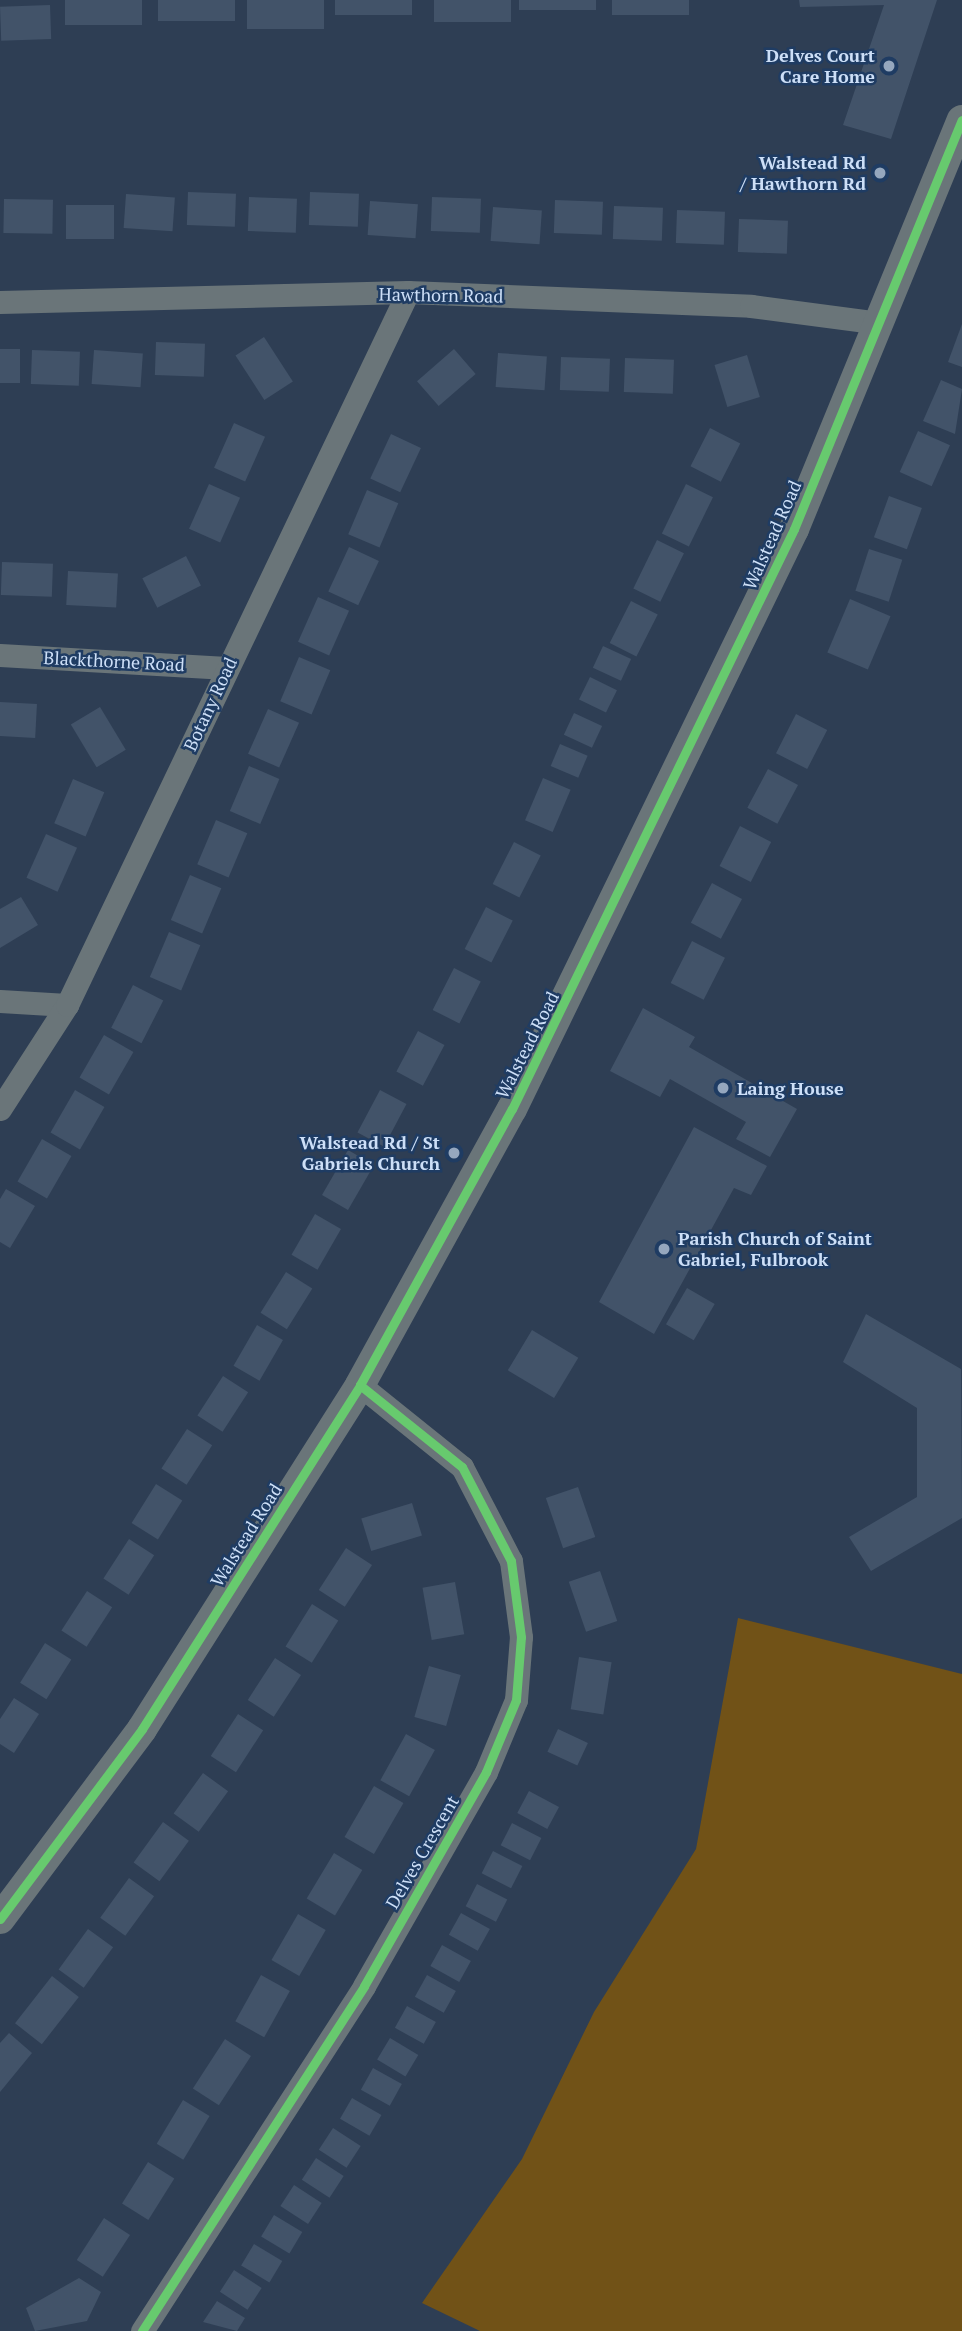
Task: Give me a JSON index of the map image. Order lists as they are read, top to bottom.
{
  "streets": {
    "street": [
      "Hawthorn Road",
      "Walstead Road",
      "Blackthorne Road",
      "Botany Road",
      "Delves Crescent"
    ]
  },
  "crossings": [
    ["Hawthorn Road", "Walstead Road"],
    ["Hawthorn Road", "Botany Road"],
    ["Walstead Road", "Delves Crescent"],
    ["Blackthorne Road", "Botany Road"]
  ],
  "places": [
    "Delves Court Care Home",
    "Walstead Rd / Hawthorn Rd",
    "Laing House",
    "Walstead Rd / St Gabriels Church",
    "Parish Church of Saint Gabriel, Fulbrook"
  ]
}
